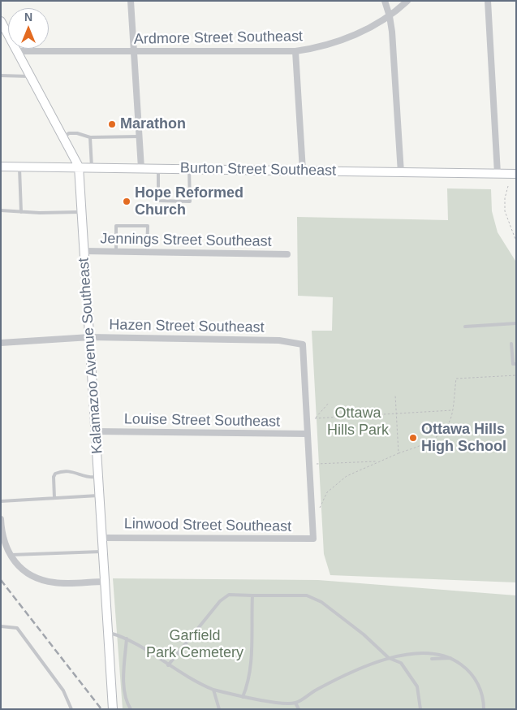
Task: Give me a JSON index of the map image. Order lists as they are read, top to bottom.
{
  "streets": {
    "main road": ["Burton Street Southeast", "Kalamazoo Avenue Southeast"],
    "street": [
      "Ardmore Street Southeast",
      "Jennings Street Southeast",
      "Hazen Street Southeast",
      "Louise Street Southeast",
      "Linwood Street Southeast"
    ]
  },
  "crossings": [
    ["Ardmore Street Southeast", "Kalamazoo Avenue Southeast"],
    ["Burton Street Southeast", "Kalamazoo Avenue Southeast"],
    ["Jennings Street Southeast", "Kalamazoo Avenue Southeast"],
    ["Hazen Street Southeast", "Kalamazoo Avenue Southeast"],
    ["Hazen Street Southeast", "Louise Street Southeast"],
    ["Hazen Street Southeast", "Linwood Street Southeast"],
    ["Kalamazoo Avenue Southeast", "Louise Street Southeast"],
    ["Kalamazoo Avenue Southeast", "Linwood Street Southeast"],
    ["Louise Street Southeast", "Linwood Street Southeast"]
  ],
  "parks": ["Ottawa Hills Park", "Garfield Park Cemetery"],
  "places": ["Marathon", "Hope Reformed Church", "Ottawa Hills High School"],
  "north": "top"
}
